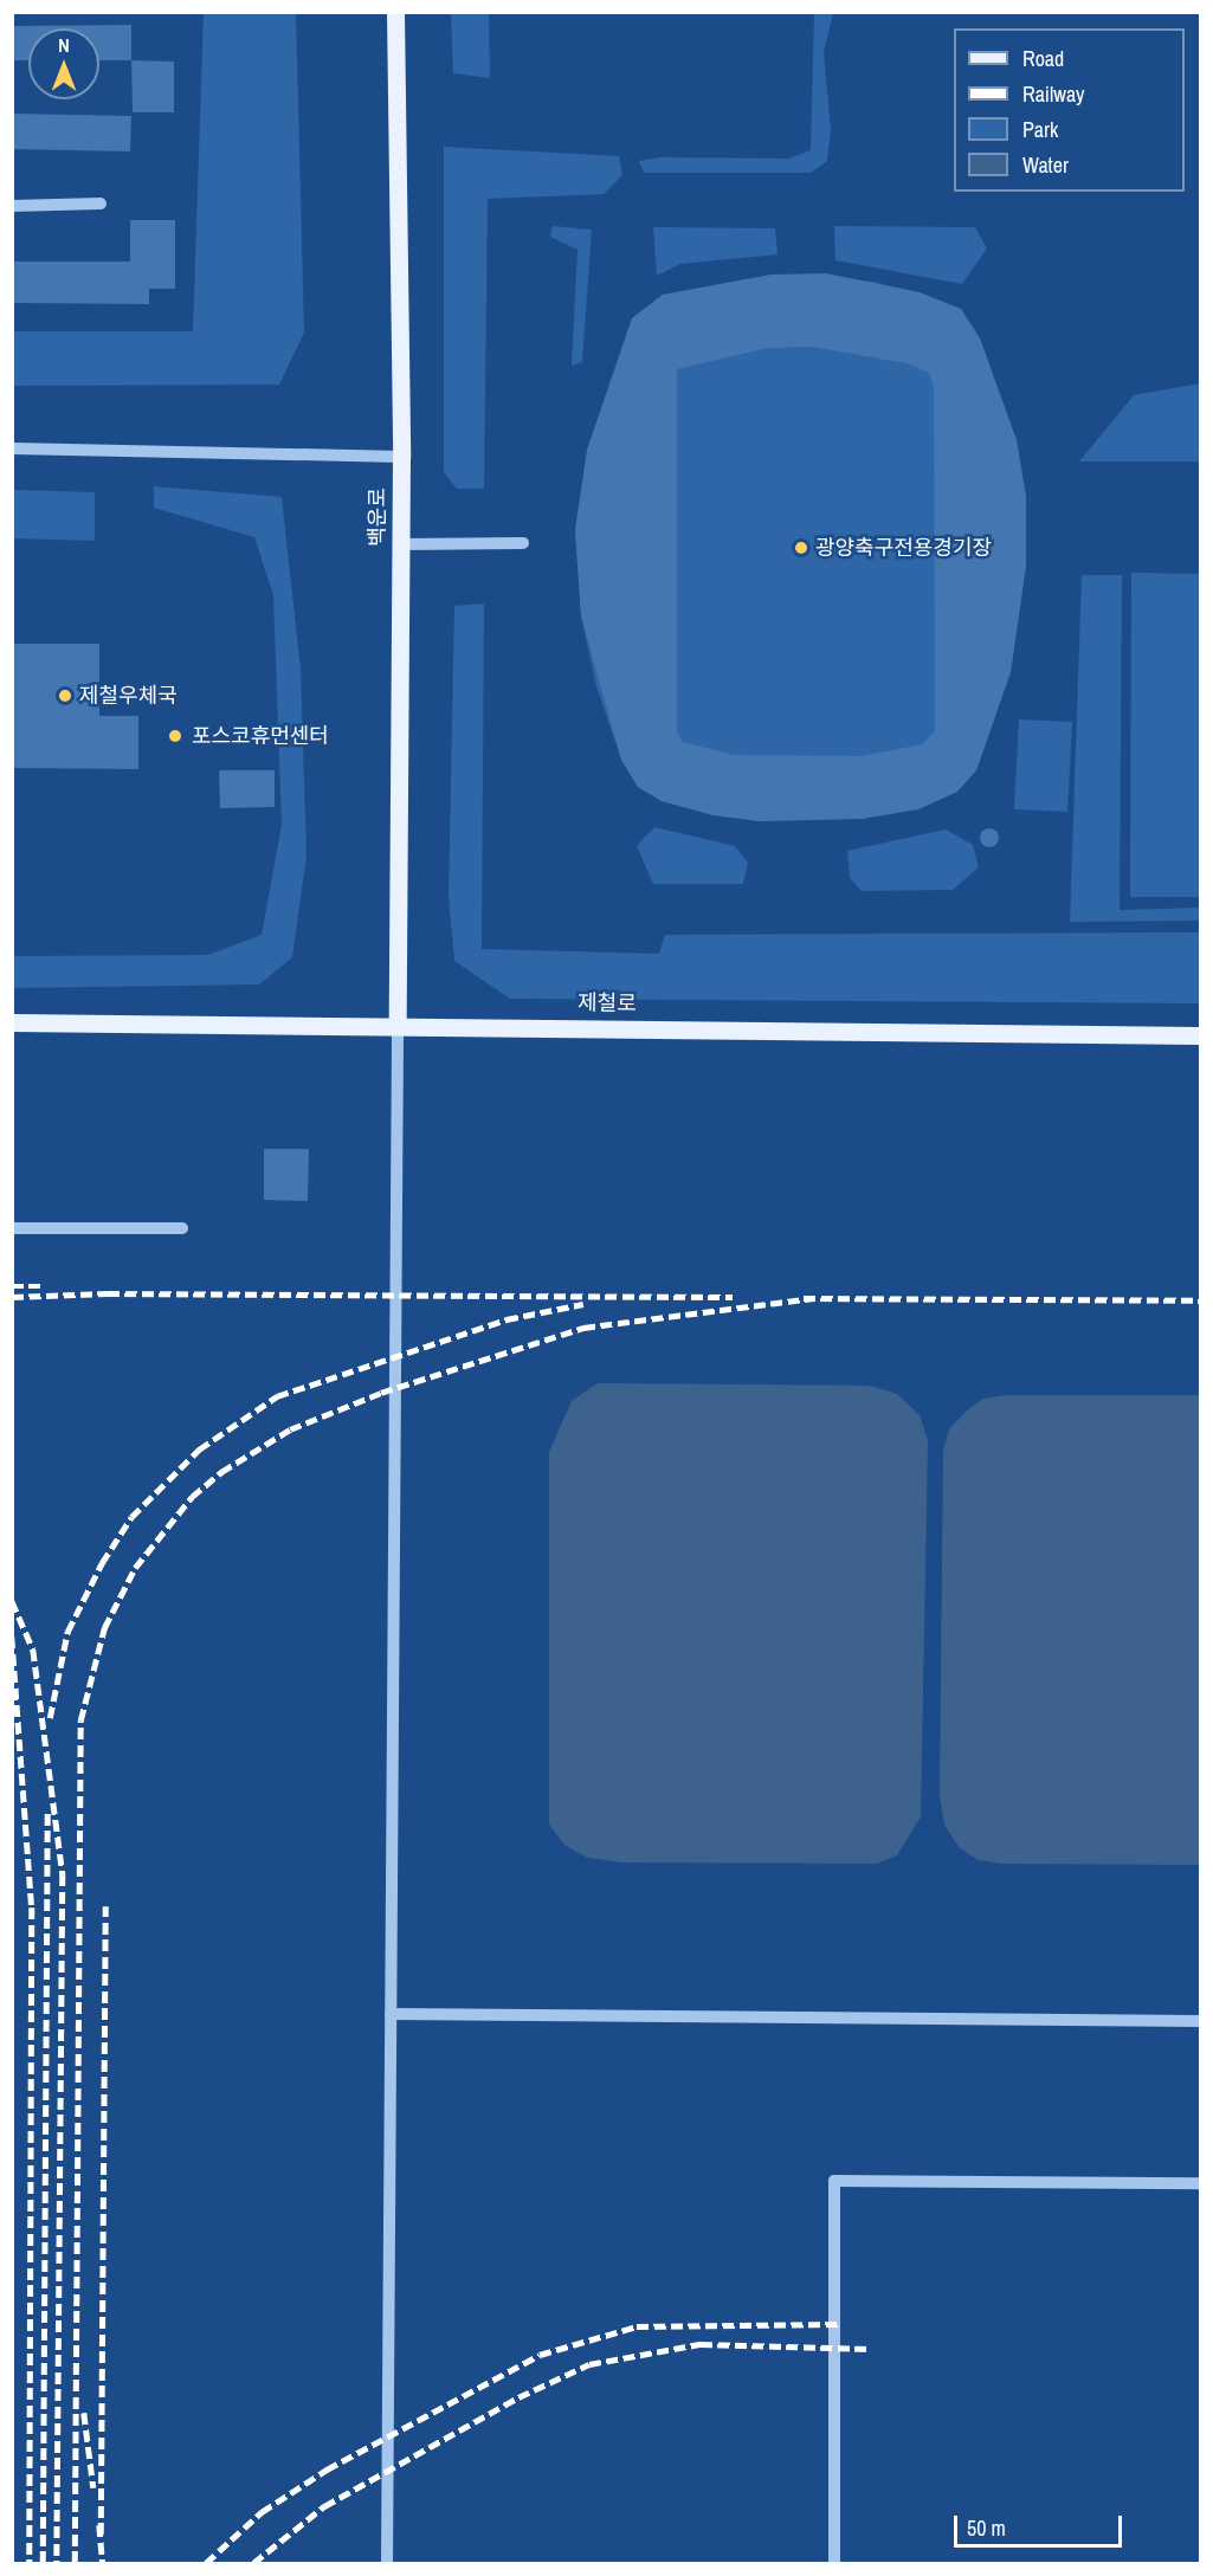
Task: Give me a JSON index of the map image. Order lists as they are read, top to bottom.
{
  "streets": {
    "main road": ["백운로", "제철로"]
  },
  "crossings": [
    ["백운로", "제철로"]
  ],
  "places": ["광양축구전용경기장", "제철우체국", "포스코휴먼센터"],
  "legend": [
    "Road",
    "Railway",
    "Park",
    "Water"
  ],
  "scale_bar": "50 m",
  "north": "top"
}
